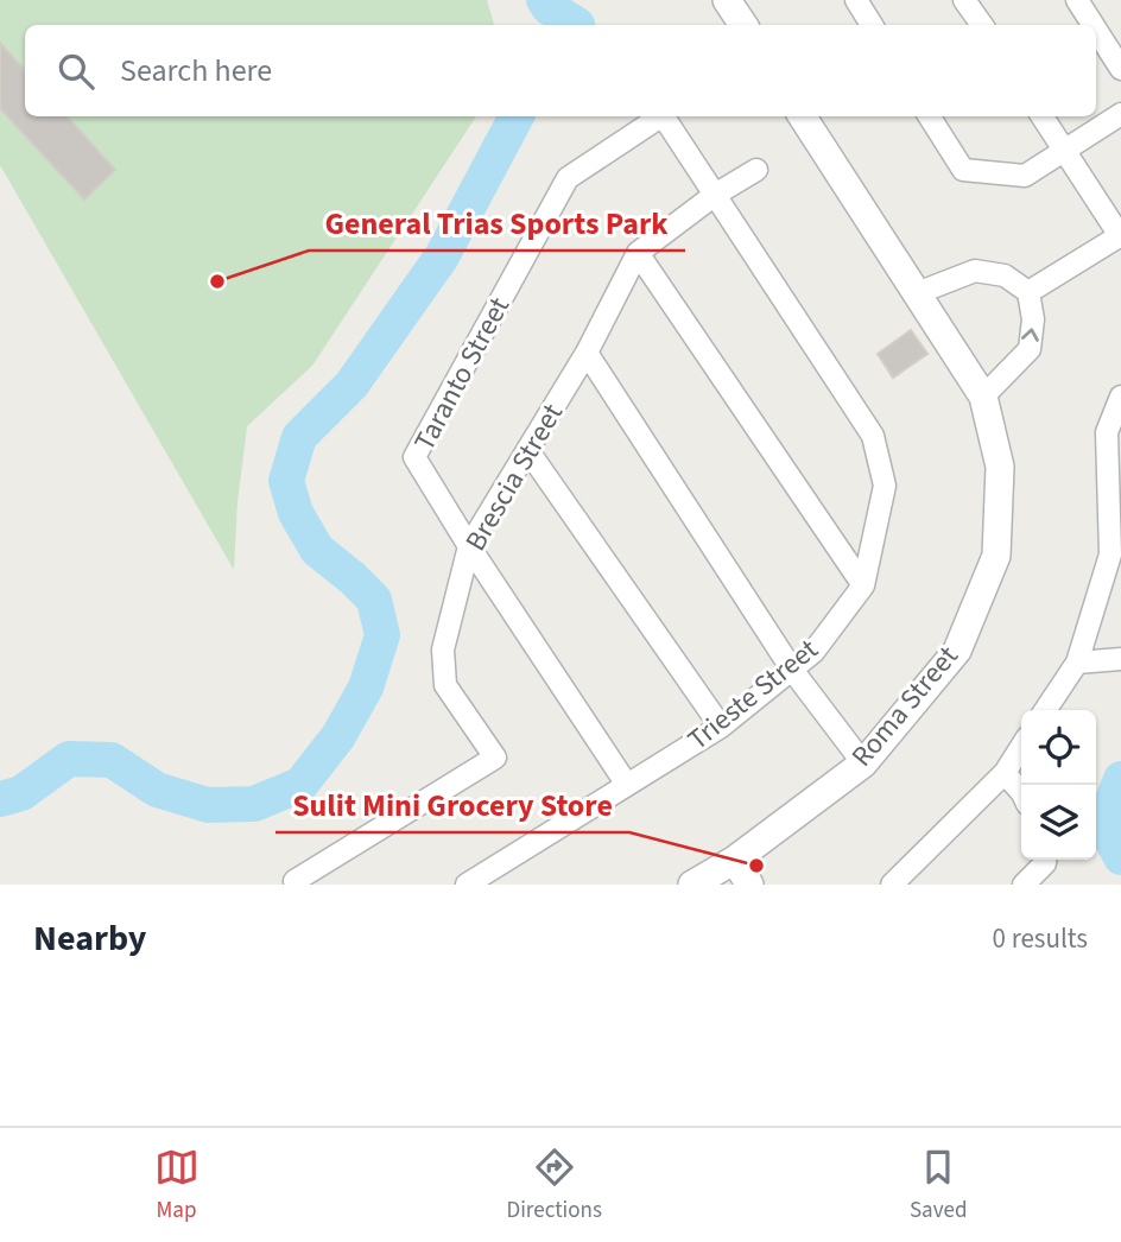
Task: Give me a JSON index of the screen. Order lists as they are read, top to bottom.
{
  "streets": {
    "street": [
      "Taranto Street",
      "Brescia Street",
      "Trieste Street",
      "Roma Street"
    ]
  },
  "crossings": [
    ["Taranto Street", "Brescia Street"],
    ["Taranto Street", "Trieste Street"],
    ["Brescia Street", "Trieste Street"]
  ],
  "places": ["General Trias Sports Park", "Sulit Mini Grocery Store"],
  "page": {
    "search": "Search here",
    "heading": ["Nearby", "0 results"],
    "nav": ["Map", "Directions", "Saved"]
  }
}
